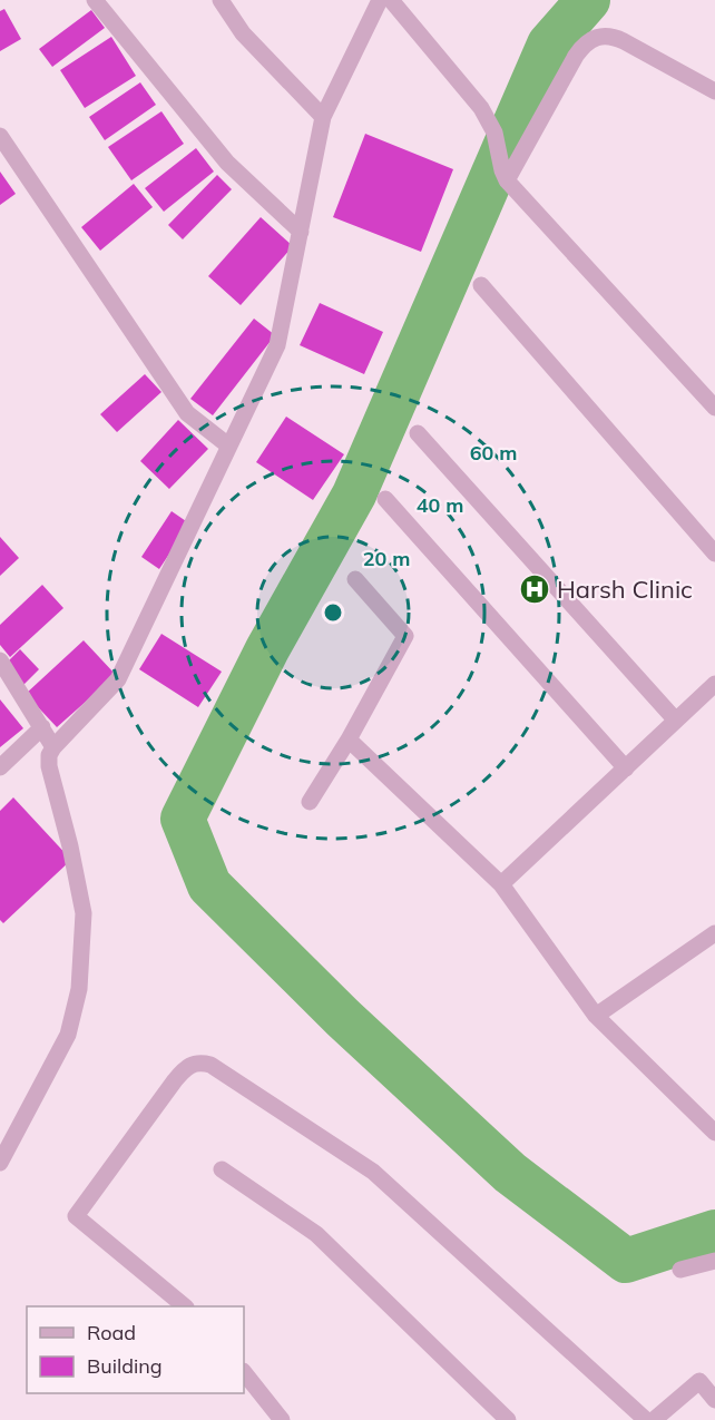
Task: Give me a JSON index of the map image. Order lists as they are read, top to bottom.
{
  "places": {
    "hospital": ["Harsh Clinic"]
  },
  "legend": ["Road", "Building"],
  "rings": ["60 m", "40 m", "20 m"]
}
